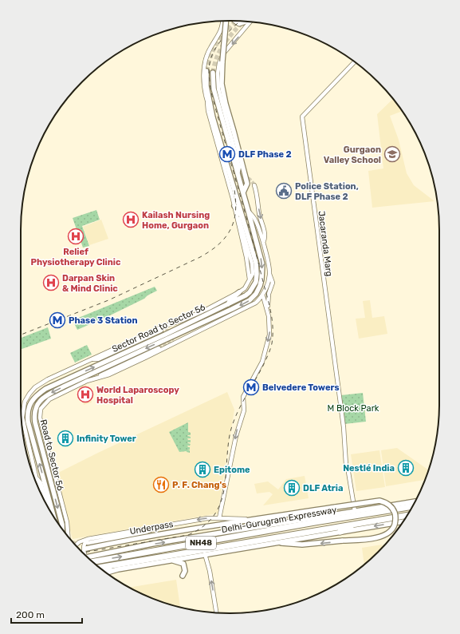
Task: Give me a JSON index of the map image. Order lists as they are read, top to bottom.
{
  "streets": {
    "highway": ["Delhi-Gurugram Expressway", "NH48"],
    "main road": ["Sector Road to Sector 56", "Road to Sector 56", "Underpass"],
    "street": ["Jacaranda Marg"]
  },
  "one_way": ["Sector Road to Sector 56"],
  "parks": ["M Block Park"],
  "places": {
    "metro station": ["DLF Phase 2", "Phase 3 Station", "Belvedere Towers"],
    "school or university": ["Gurgaon Valley School"],
    "public building": ["Police Station, DLF Phase 2"],
    "hospital": [
      "Kailash Nursing Home, Gurgaon",
      "Relief Physiotherapy Clinic",
      "Darpan Skin & Mind Clinic",
      "World Laparoscopy Hospital"
    ],
    "building": [
      "Infinity Tower",
      "Nestlé India",
      "Epitome",
      "DLF Atria"
    ],
    "restaurant": ["P. F. Chang's"]
  },
  "scale_bar": "200 m"
}
